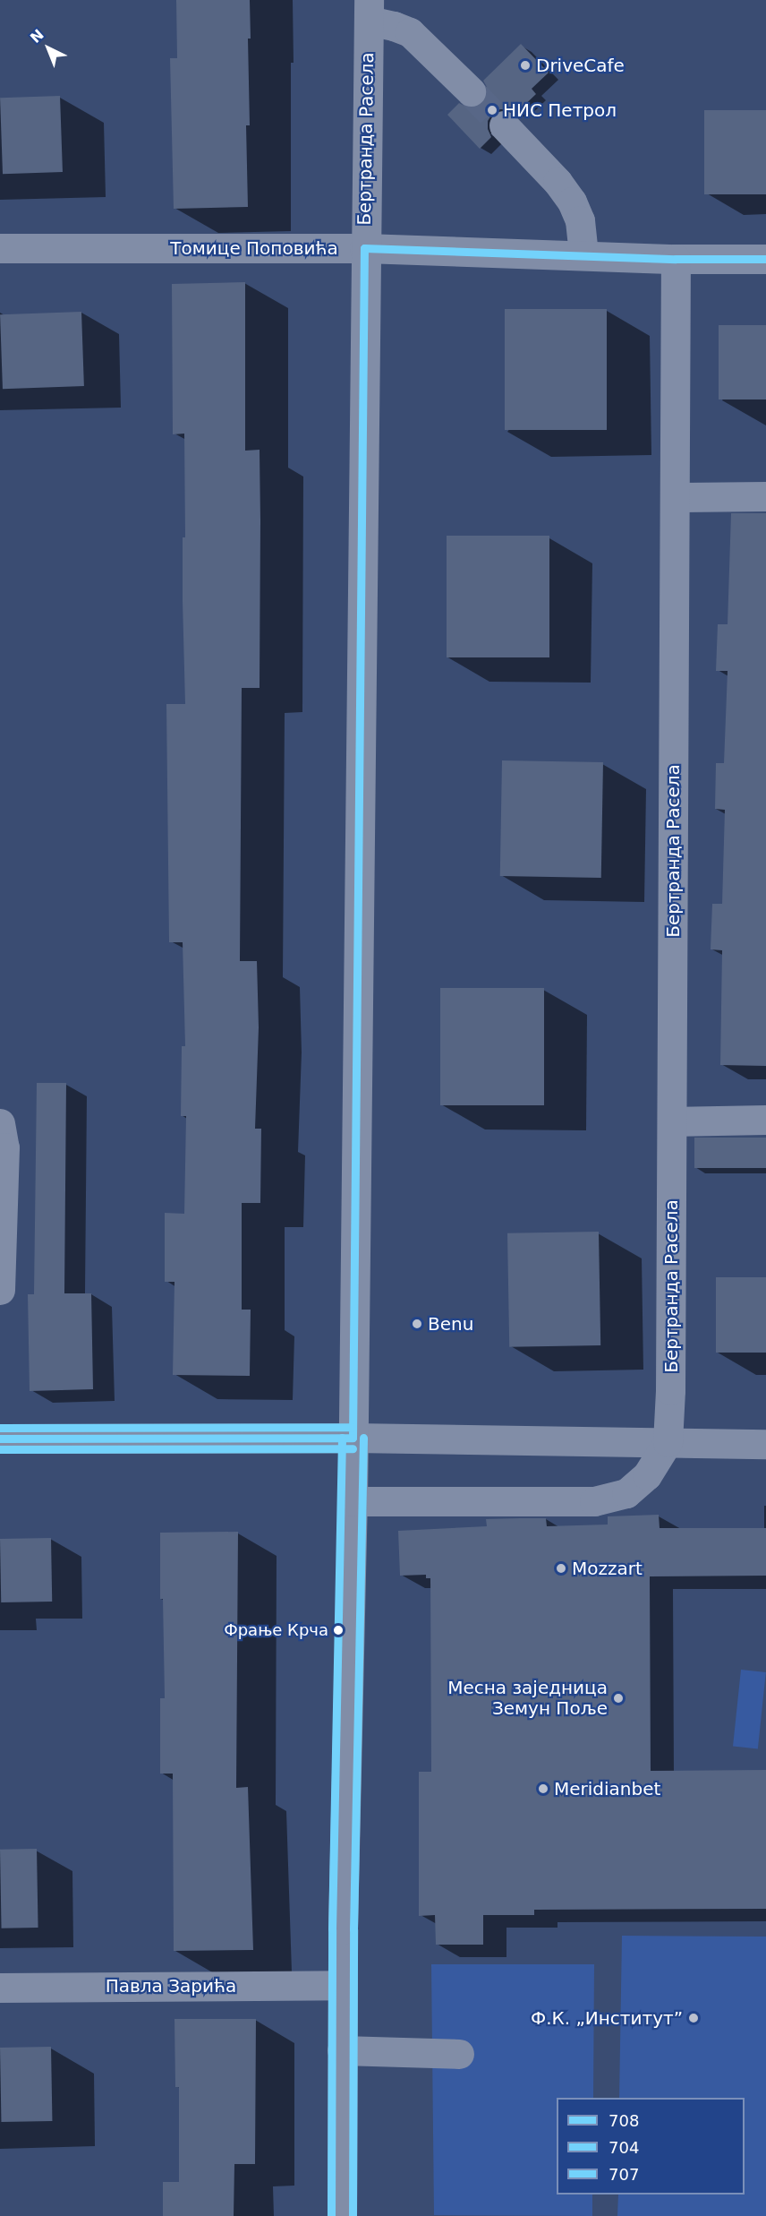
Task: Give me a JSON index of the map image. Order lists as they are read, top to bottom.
{
  "streets": {
    "street": ["Бертранда Расела", "Томице Поповића", "Павла Зарића"]
  },
  "crossings": [
    ["Бертранда Расела", "Томице Поповића"],
    ["Бертранда Расела", "Павла Зарића"]
  ],
  "places": [
    "DriveCafe",
    "НИС Петрол",
    "Benu",
    "Mozzart",
    "Фрање Крча",
    "Месна заједница Земун Поље",
    "Meridianbet",
    "Ф.К. „Институт”"
  ],
  "lines": ["transit line 708", "transit line 707", "transit line 704"],
  "legend": ["708", "704", "707"],
  "north": "top left"
}
